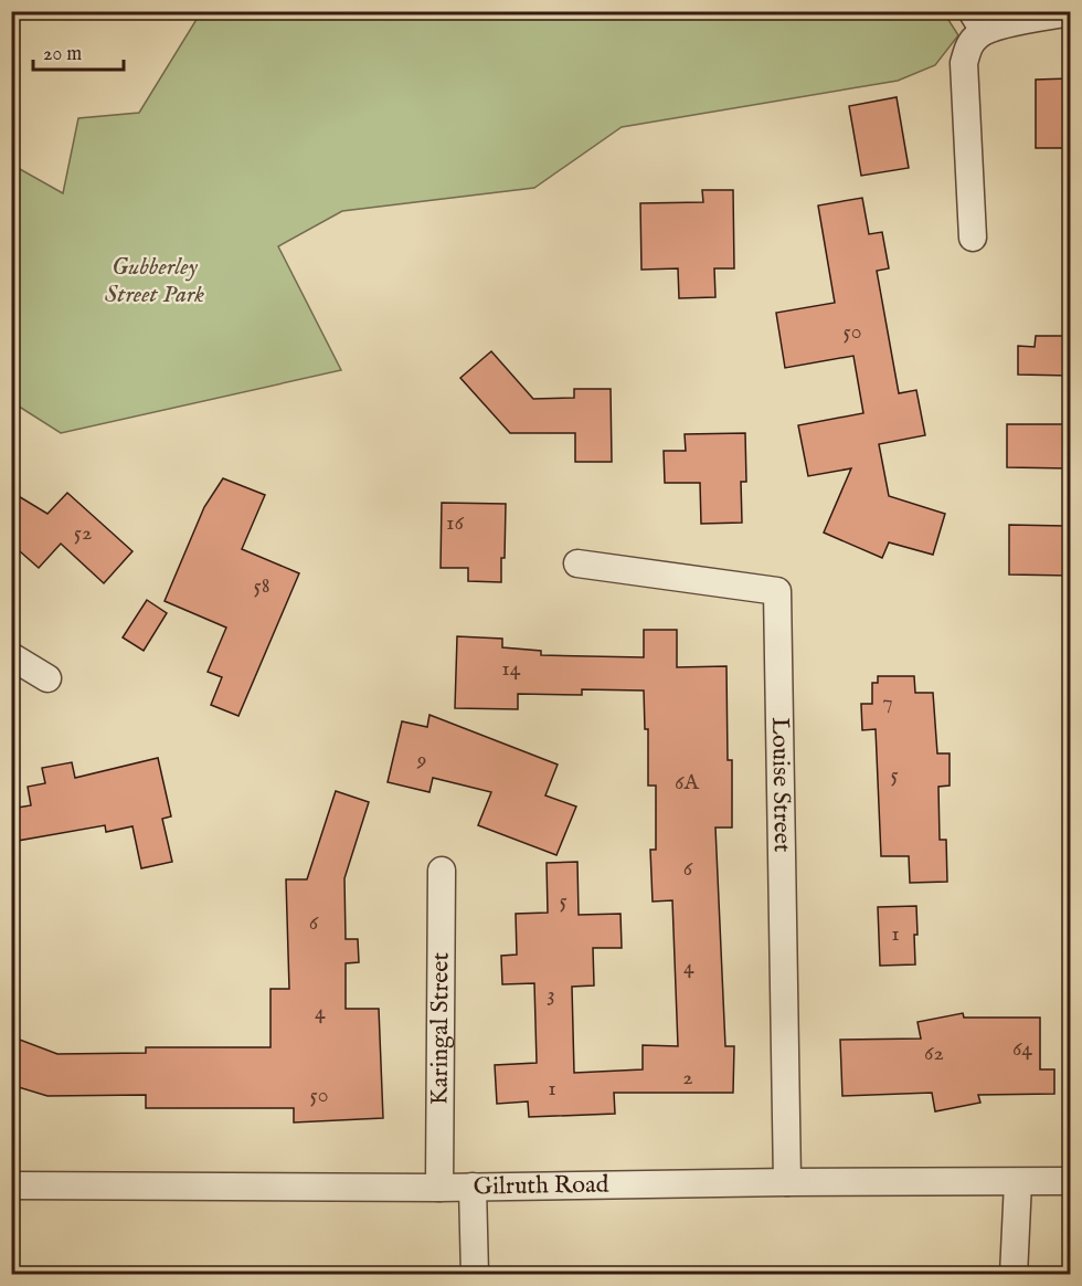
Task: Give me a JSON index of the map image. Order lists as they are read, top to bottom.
{
  "streets": {
    "street": ["Louise Street", "Karingal Street", "Gilruth Road"]
  },
  "crossings": [
    ["Louise Street", "Gilruth Road"],
    ["Karingal Street", "Gilruth Road"]
  ],
  "parks": ["Gubberley Street Park"],
  "house_numbers": [
    "50",
    "16",
    "52",
    "58",
    "14",
    "7",
    "9",
    "5",
    "6A",
    "6",
    "5",
    "6",
    "1",
    "4",
    "3",
    "4",
    "64",
    "62",
    "2",
    "1",
    "50"
  ],
  "scale_bar": "20 m"
}
